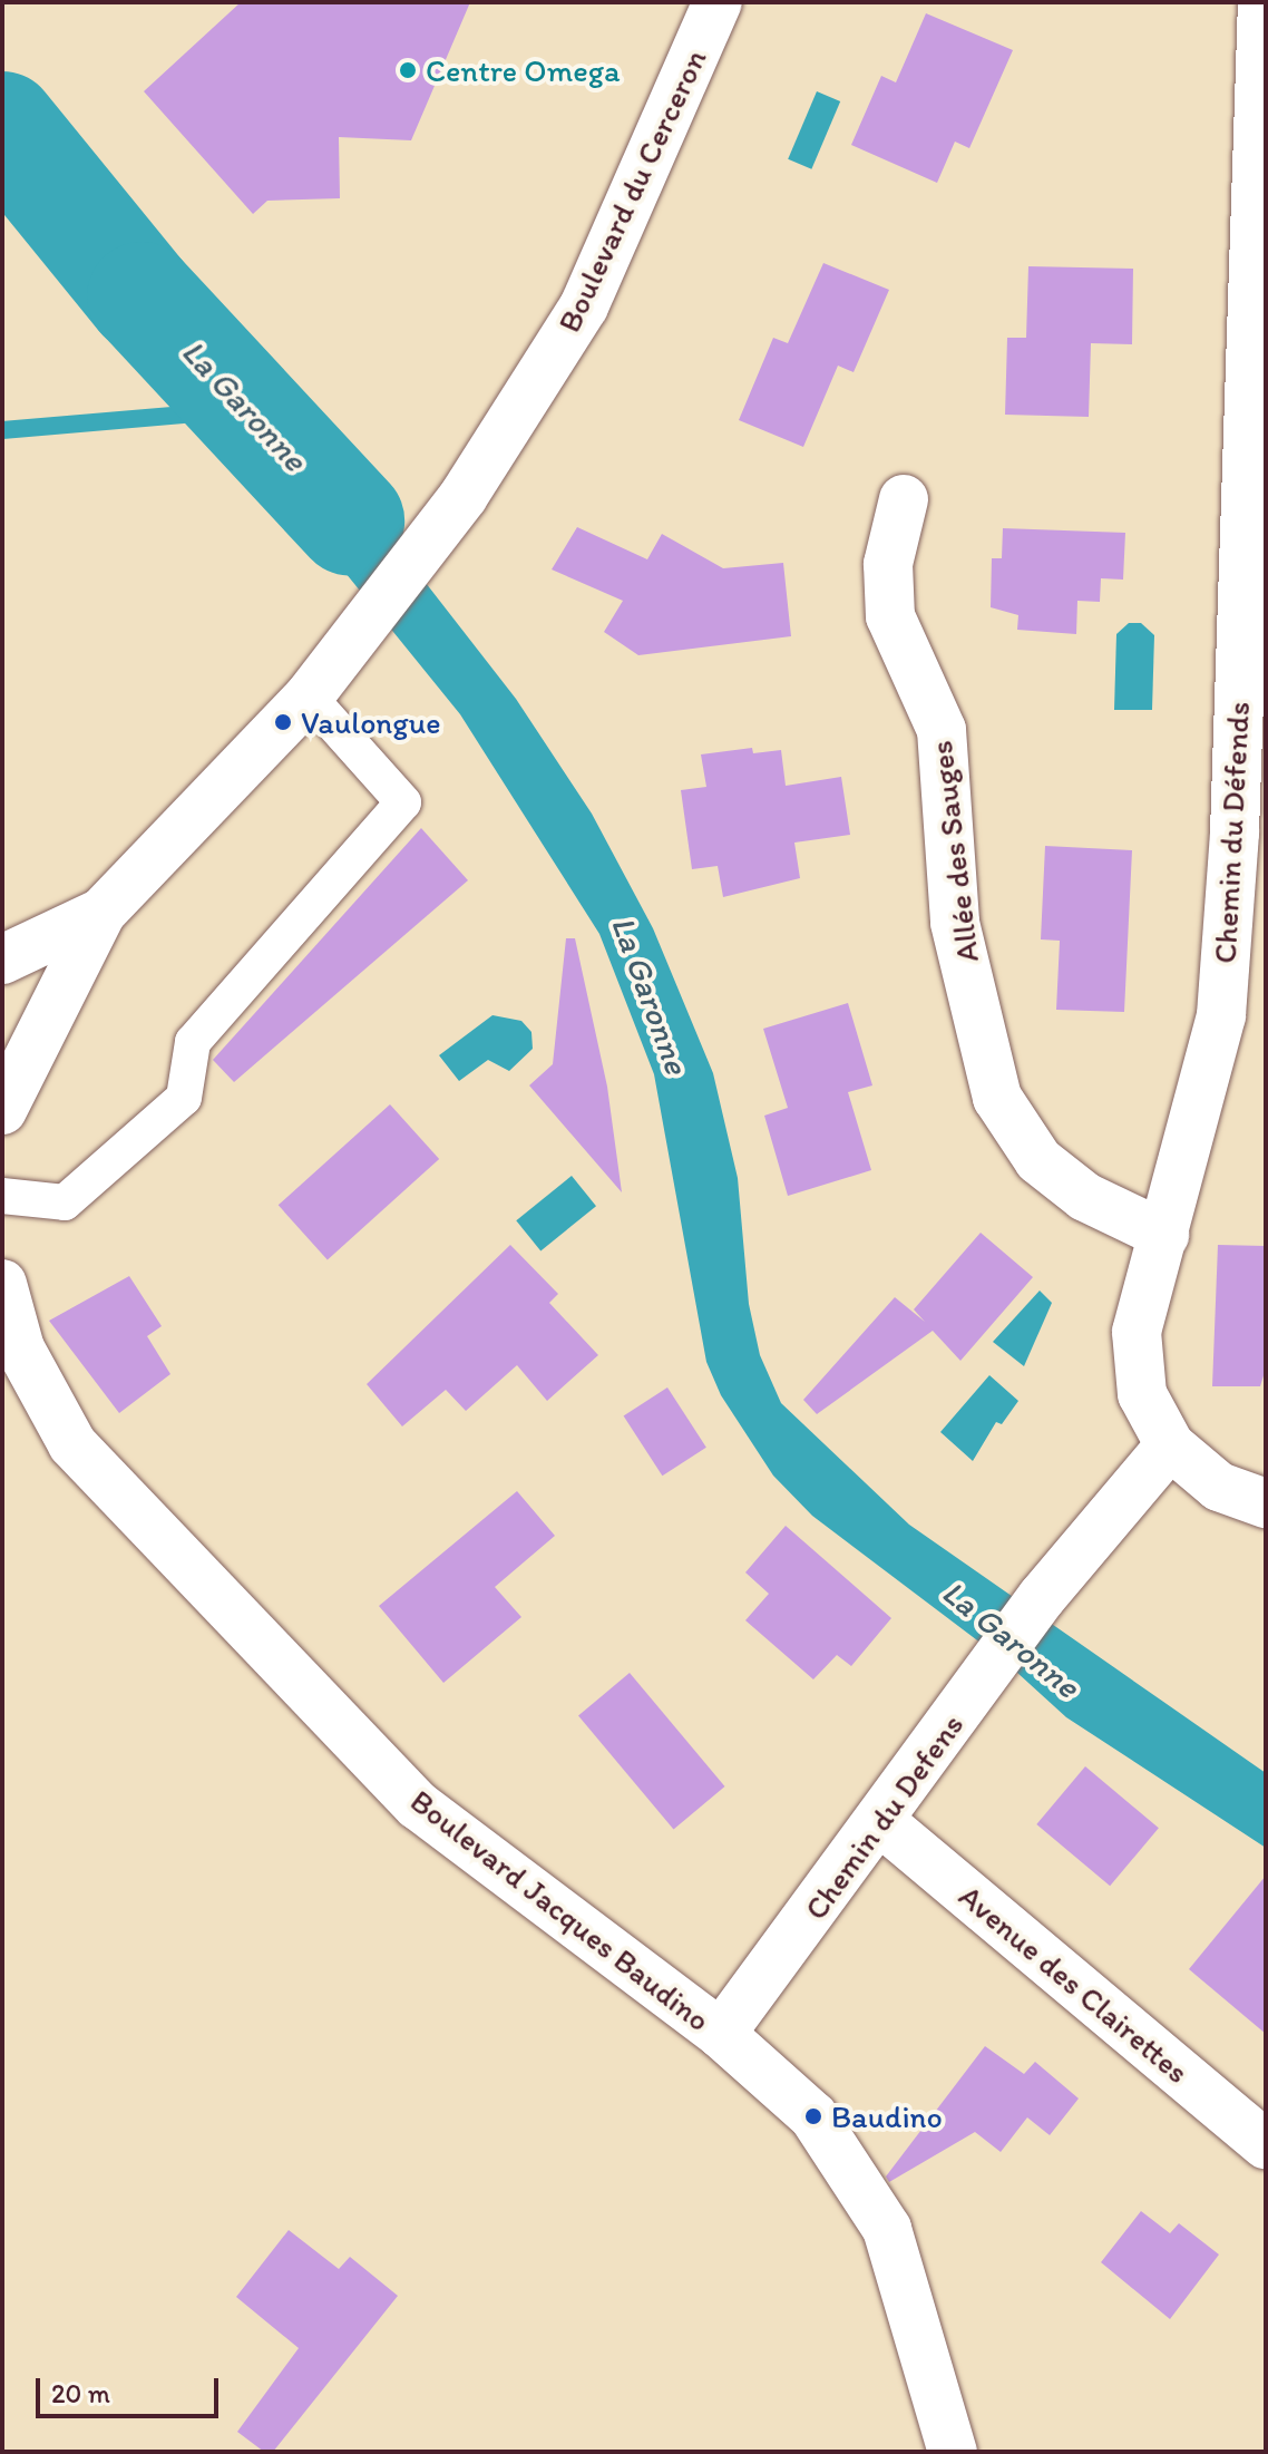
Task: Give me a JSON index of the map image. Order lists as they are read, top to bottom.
{
  "streets": {
    "street": [
      "Boulevard du Cerceron",
      "Chemin du Défends",
      "Allée des Sauges",
      "Chemin du Defens",
      "Boulevard Jacques Baudino",
      "Avenue des Clairettes"
    ]
  },
  "crossings": [
    ["Chemin du Défends", "Allée des Sauges"],
    ["Chemin du Défends", "Chemin du Defens"],
    ["Chemin du Defens", "Boulevard Jacques Baudino"],
    ["Chemin du Defens", "Avenue des Clairettes"]
  ],
  "water": ["La Garonne"],
  "places": ["Centre Omega", "Vaulongue", "Baudino"],
  "scale_bar": "20 m"
}
